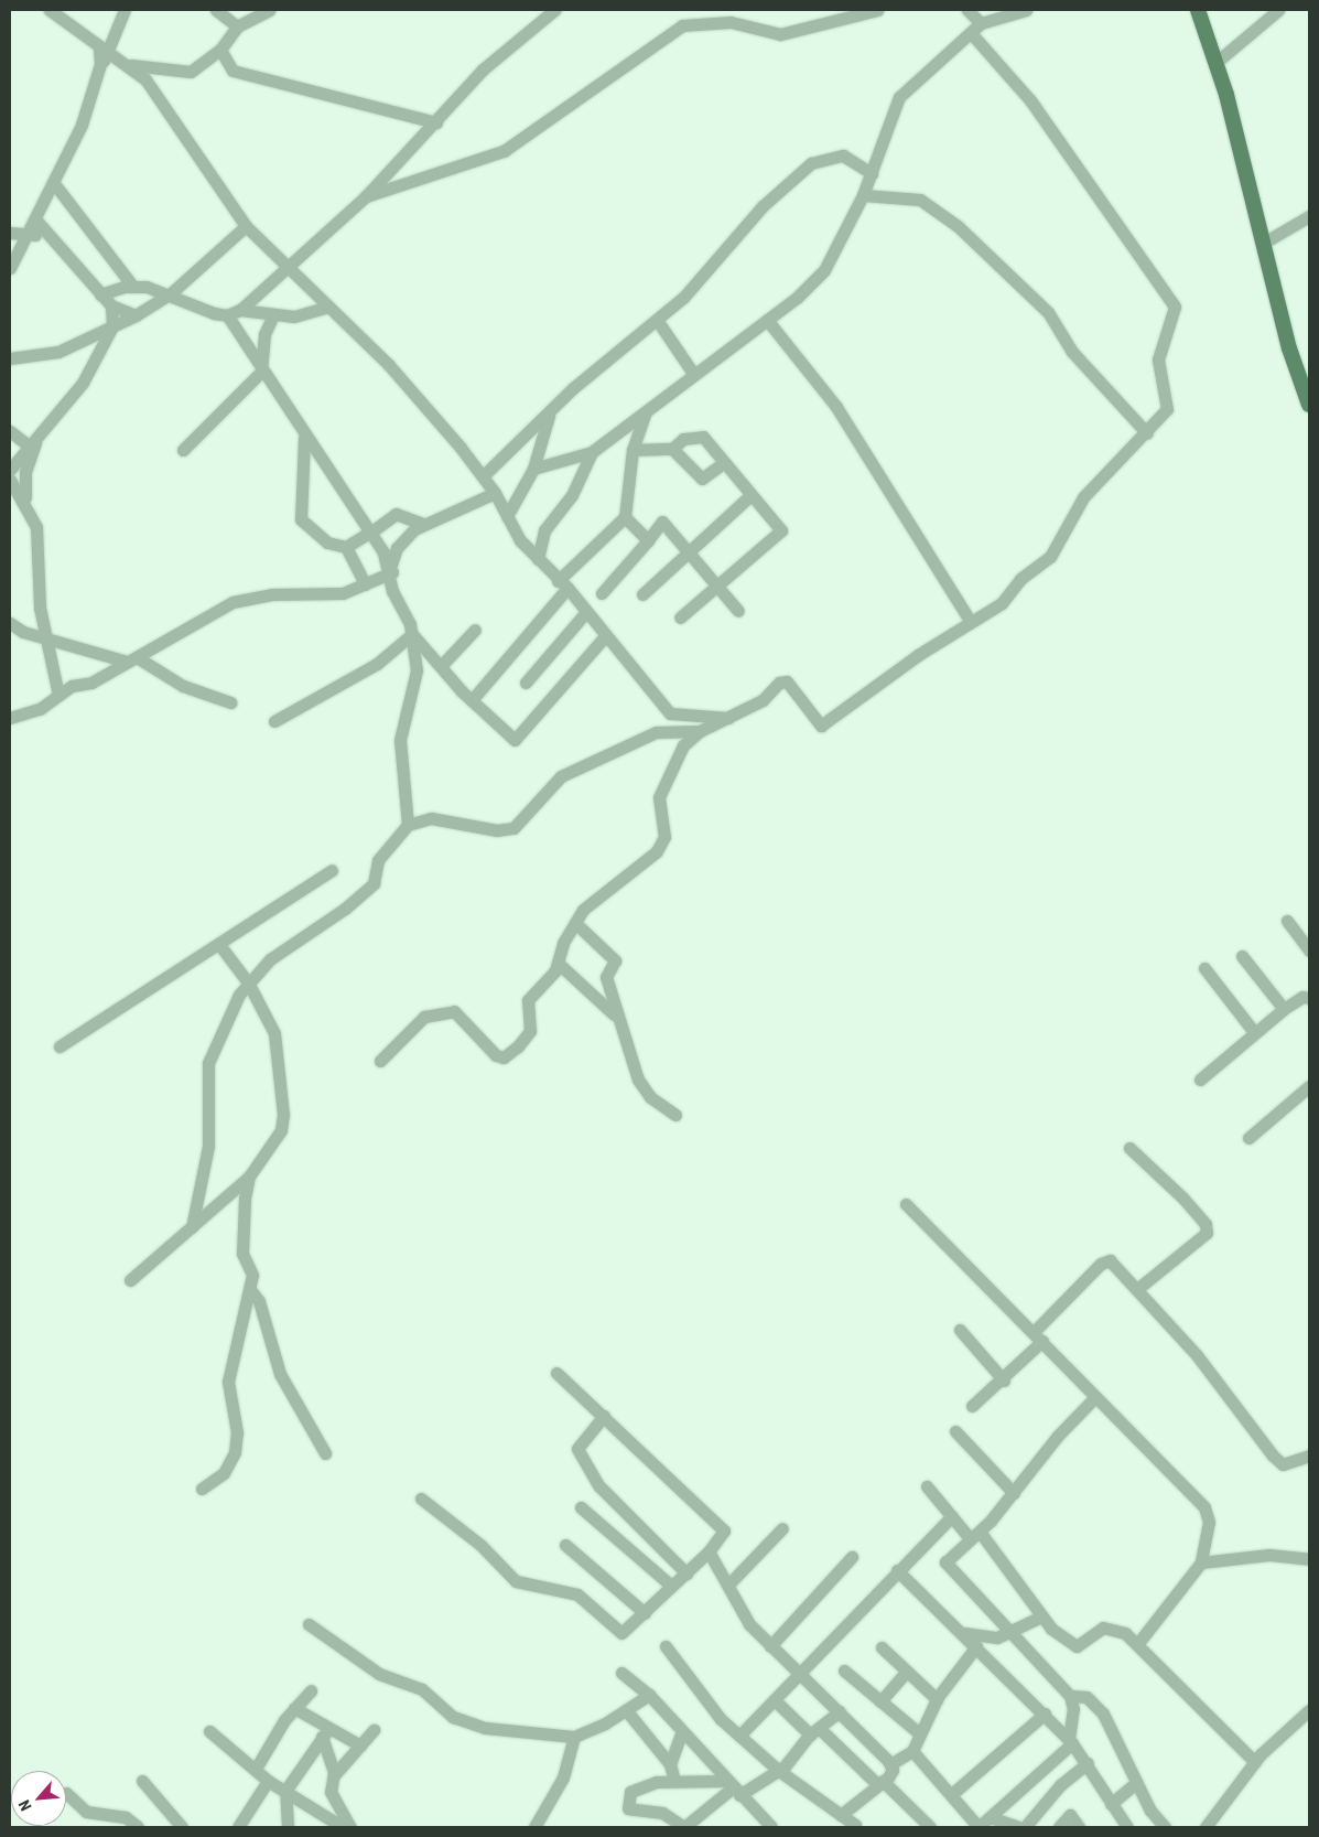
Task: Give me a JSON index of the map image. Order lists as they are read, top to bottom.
{
  "north": "bottom left"
}
